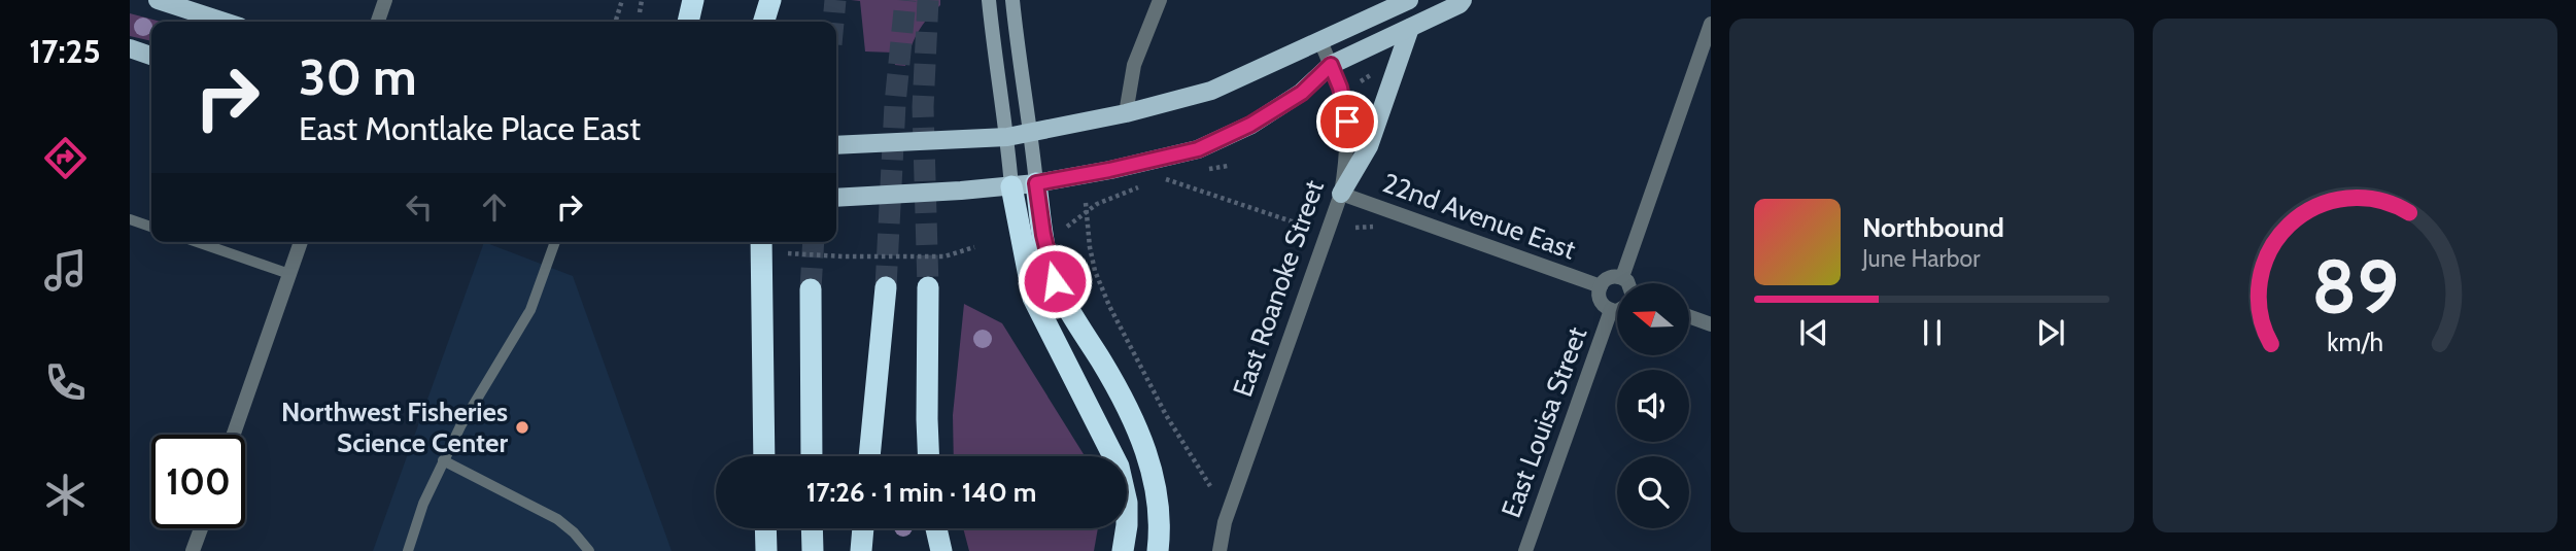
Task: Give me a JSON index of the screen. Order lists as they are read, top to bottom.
{
  "streets": {
    "street": ["22nd Avenue East", "East Roanoke Street", "East Louisa Street"]
  },
  "crossings": [
    ["22nd Avenue East", "East Roanoke Street"]
  ],
  "places": ["Northwest Fisheries Science Center"],
  "north": "left",
  "page": {
    "tabs": "17:25",
    "turn": ["30 m", "East Montlake Place East"],
    "song": ["Northbound", "June Harbor"],
    "limit": "100",
    "trip": "17:26 · 1 min · 140 m",
    "gauge": ["89", "km/h"]
  }
}
